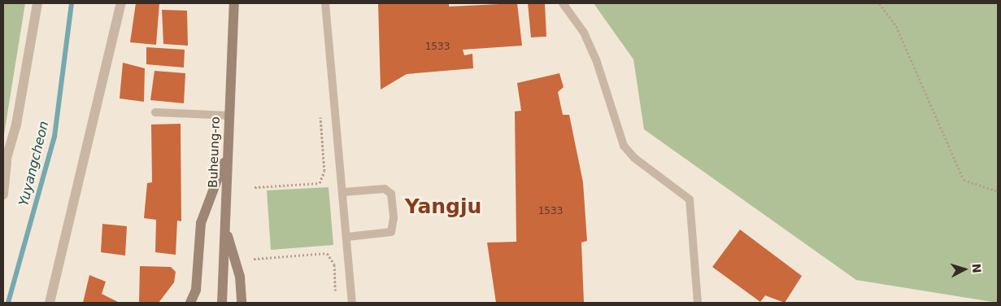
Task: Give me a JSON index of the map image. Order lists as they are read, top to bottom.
{
  "streets": {
    "main road": ["Buheung-ro"]
  },
  "districts": ["Yangju"],
  "water": ["Yuyangcheon"],
  "house_numbers": ["1533", "1533"],
  "north": "right"
}
